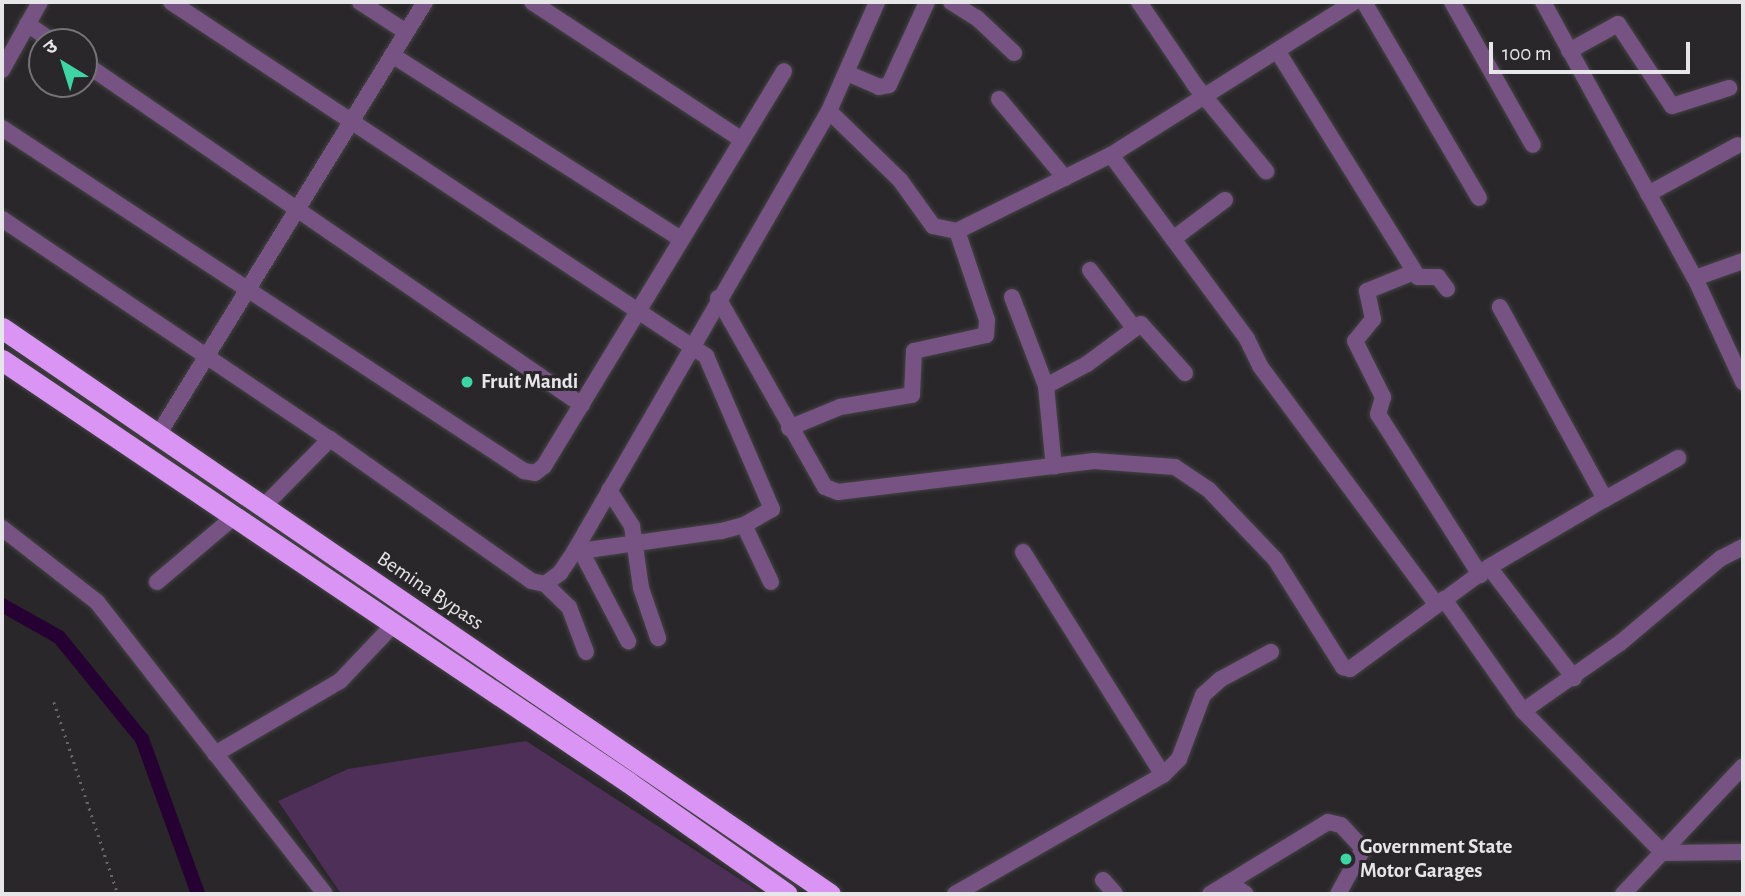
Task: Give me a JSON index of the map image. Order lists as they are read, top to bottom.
{
  "streets": {
    "highway": ["Bemina Bypass"]
  },
  "places": ["Fruit Mandi", "Government State Motor Garages"],
  "scale_bar": "100 m",
  "north": "top left"
}
